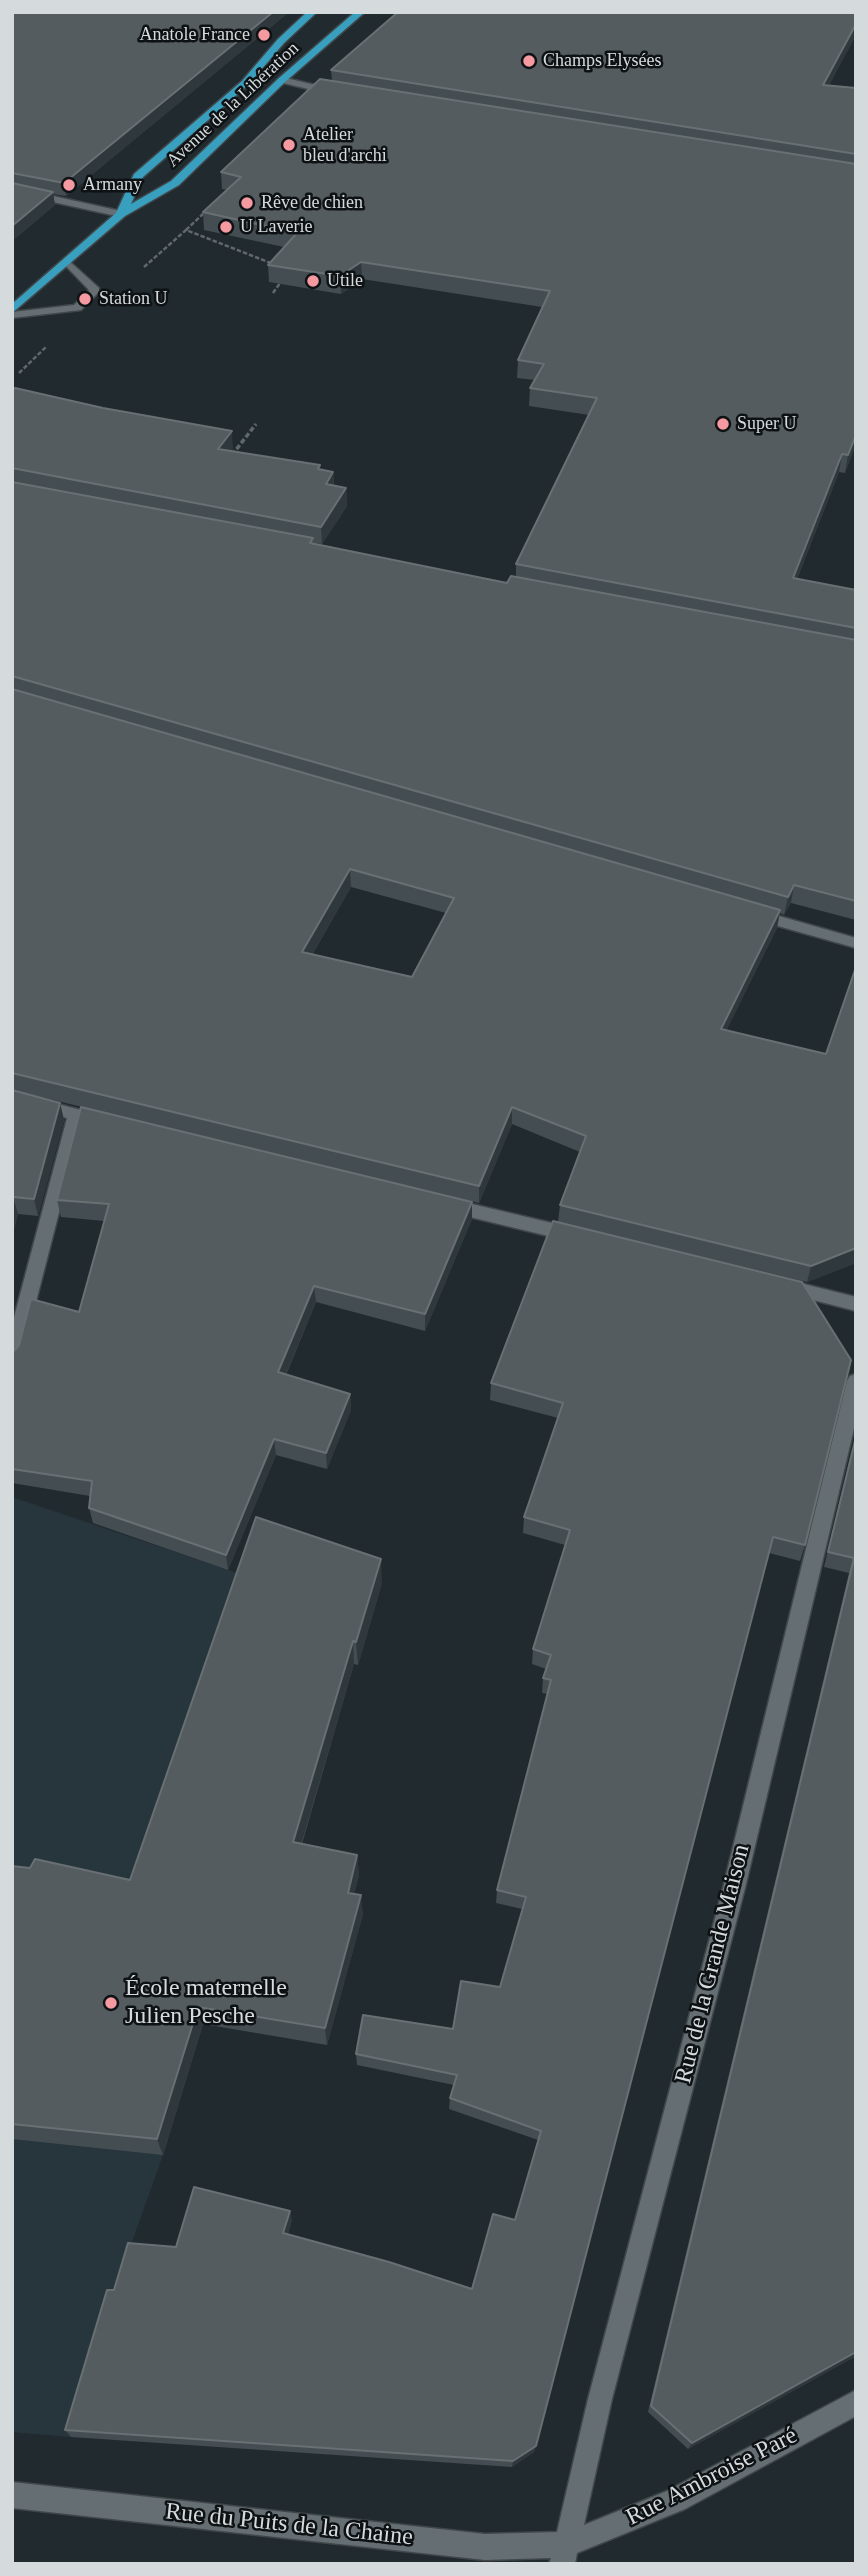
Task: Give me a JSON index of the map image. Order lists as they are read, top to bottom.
{
  "streets": {
    "main road": ["Avenue de la Libération"],
    "street": ["Rue de la Grande Maison", "Rue Ambroise Paré", "Rue du Puits de la Chaine"]
  },
  "crossings": [
    ["Rue de la Grande Maison", "Rue Ambroise Paré"],
    ["Rue de la Grande Maison", "Rue du Puits de la Chaine"],
    ["Rue Ambroise Paré", "Rue du Puits de la Chaine"]
  ],
  "places": [
    "Anatole France",
    "Champs Elysées",
    "Atelier bleu d'archi",
    "Armany",
    "Rêve de chien",
    "U Laverie",
    "Utile",
    "Station U",
    "Super U",
    "École maternelle Julien Pesche"
  ]
}
